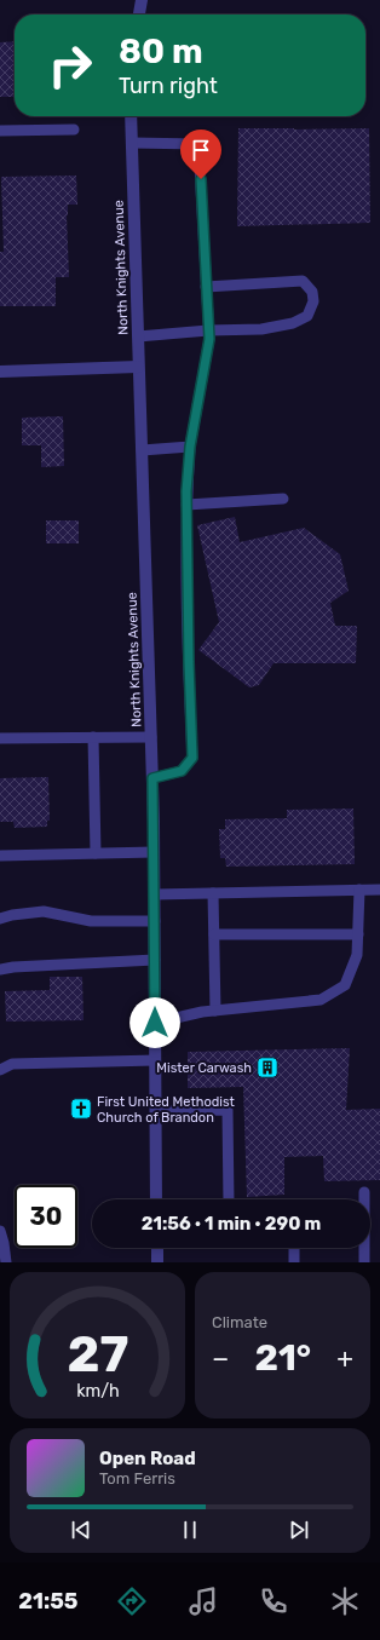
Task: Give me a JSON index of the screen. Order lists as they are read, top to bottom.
{
  "streets": {
    "street": ["North Knights Avenue"]
  },
  "places": {
    "building": ["Mister Carwash"],
    "church": ["First United Methodist Church of Brandon"]
  },
  "page": {
    "turn": ["80 m", "Turn right"],
    "limit": "30",
    "trip": "21:56 · 1 min · 290 m",
    "tile": "Climate",
    "heat": ["−", "21°", "+"],
    "song": ["Open Road", "Tom Ferris"],
    "tabs": "21:55",
    "gauge": ["27", "km/h"]
  }
}
